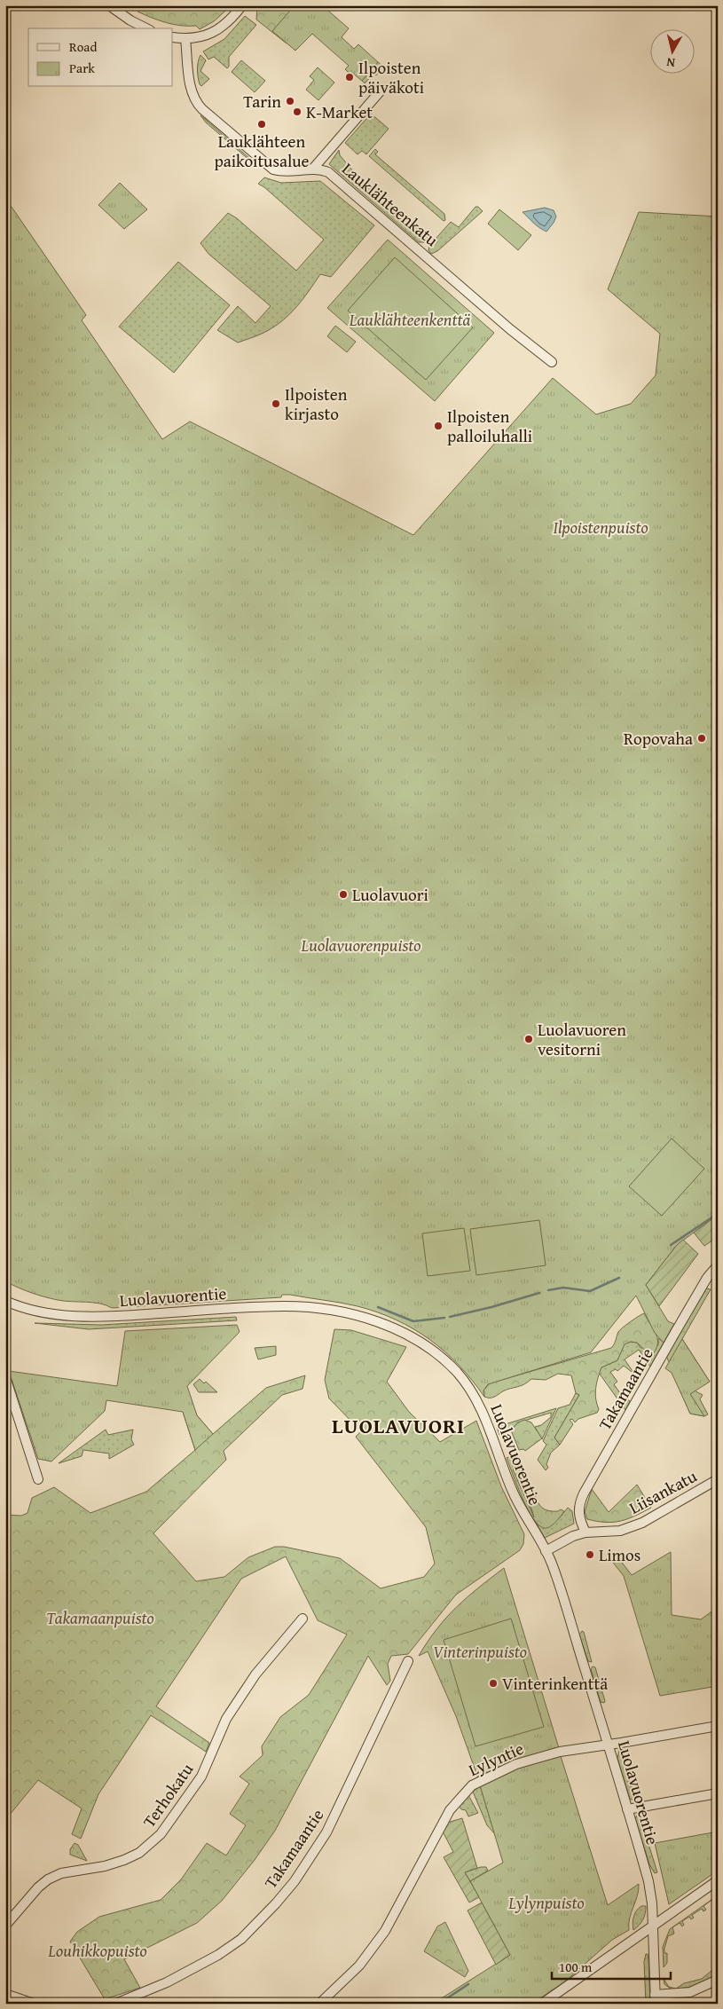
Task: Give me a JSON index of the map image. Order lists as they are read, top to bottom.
{
  "streets": {
    "street": [
      "Lauklähteenkatu",
      "Luolavuorentie",
      "Takamaantie",
      "Liisankatu",
      "Lylyntie",
      "Terhokatu"
    ]
  },
  "crossings": [
    ["Luolavuorentie", "Liisankatu"],
    ["Luolavuorentie", "Lylyntie"],
    ["Takamaantie", "Liisankatu"]
  ],
  "districts": ["LUOLAVUORI"],
  "parks": [
    "Lauklähteenkenttä",
    "Ilpoistenpuisto",
    "Luolavuorenpuisto",
    "Takamaanpuisto",
    "Vinterinpuisto",
    "Lylynpuisto",
    "Louhikkopuisto"
  ],
  "places": [
    "Ilpoisten päiväkoti",
    "Tarin",
    "K-Market",
    "Lauklähteen paikoitusalue",
    "Ilpoisten kirjasto",
    "Ilpoisten palloiluhalli",
    "Ropovaha",
    "Luolavuori",
    "Luolavuoren vesitorni",
    "Limos",
    "Vinterinkenttä"
  ],
  "legend": ["Road", "Park"],
  "scale_bar": "100 m",
  "north": "bottom"
}
